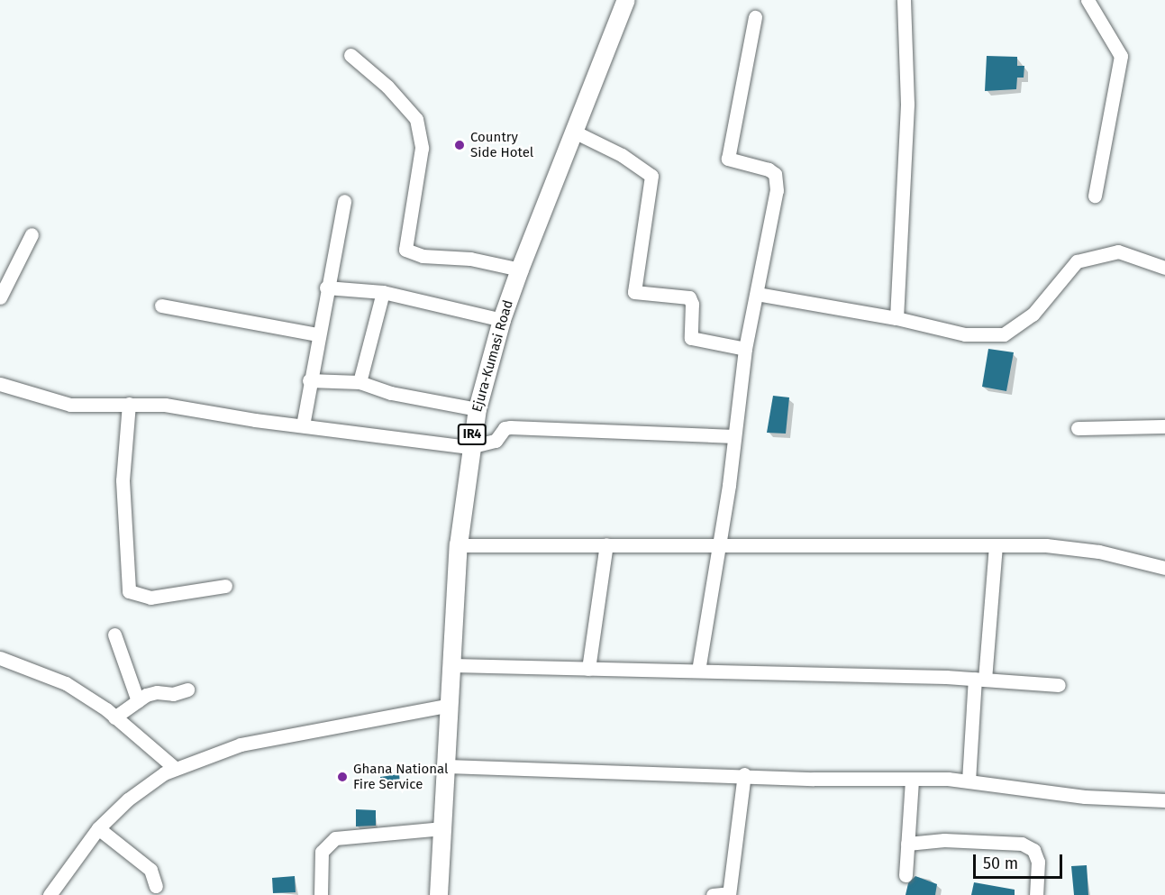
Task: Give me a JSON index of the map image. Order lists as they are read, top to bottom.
{
  "streets": {
    "main road": ["Ejura-Kumasi Road", "IR4"]
  },
  "places": ["Country Side Hotel", "Ghana National Fire Service"],
  "scale_bar": "50 m"
}
